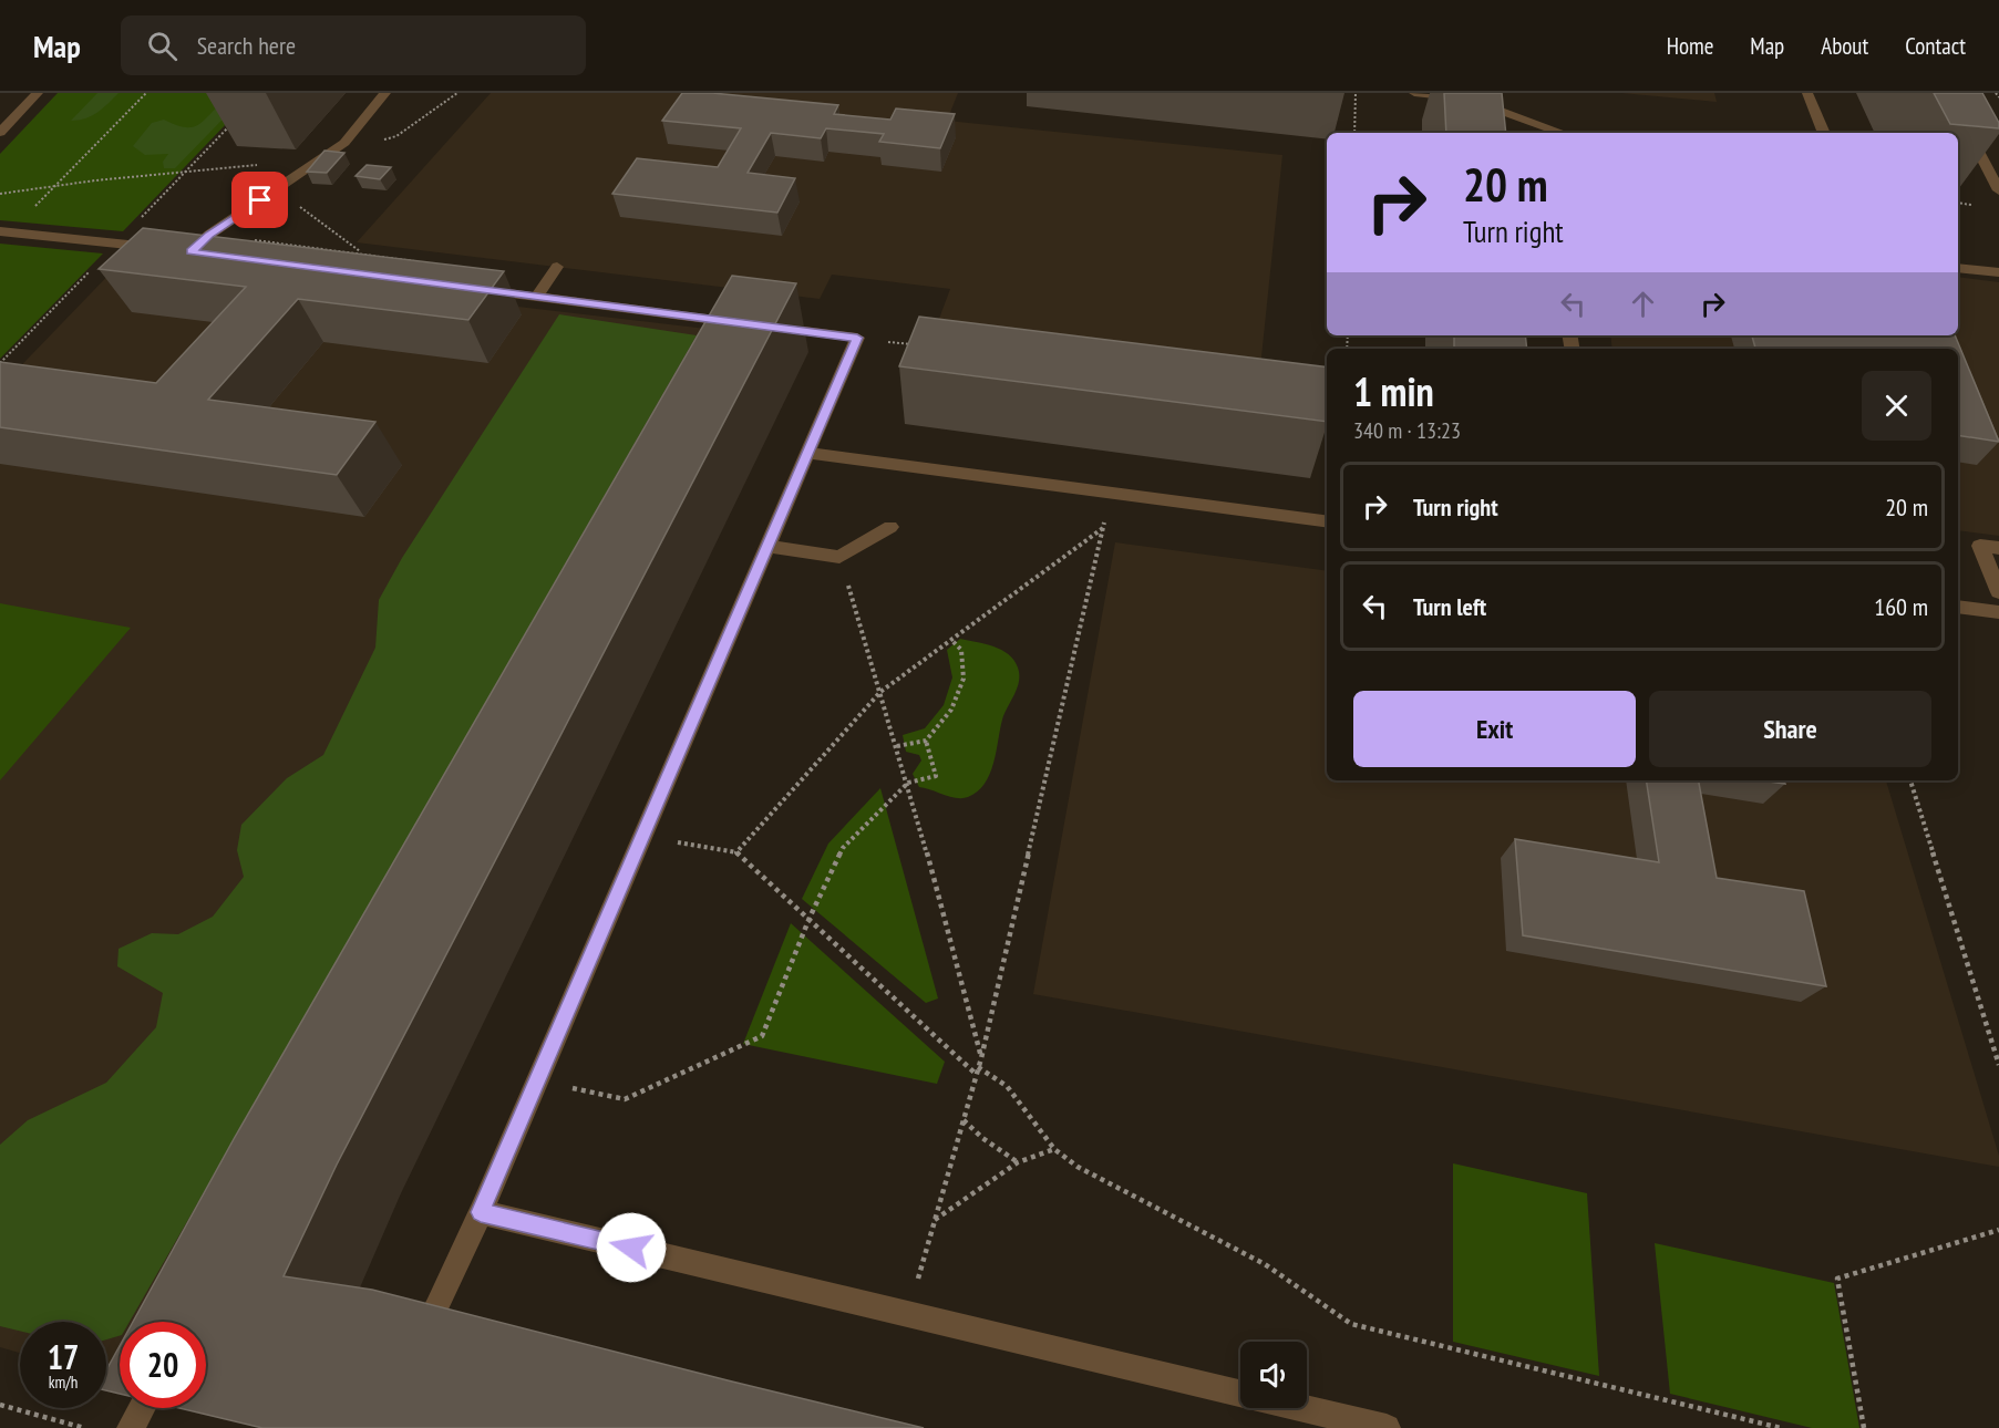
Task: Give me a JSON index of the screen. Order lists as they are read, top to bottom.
{
  "page": {
    "header": "Map",
    "search": "Search here",
    "nav": [
      "Home",
      "Map",
      "About",
      "Contact"
    ],
    "turn": ["20 m", "Turn right"],
    "heading": ["1 min", "340 m · 13:23"],
    "list": [
      {
        "name": "Turn right",
        "value": "20 m"
      },
      {
        "name": "Turn left",
        "value": "160 m"
      }
    ],
    "buttons": ["Exit", "Share"],
    "speed": "17 km/h",
    "limit": "20"
  }
}
